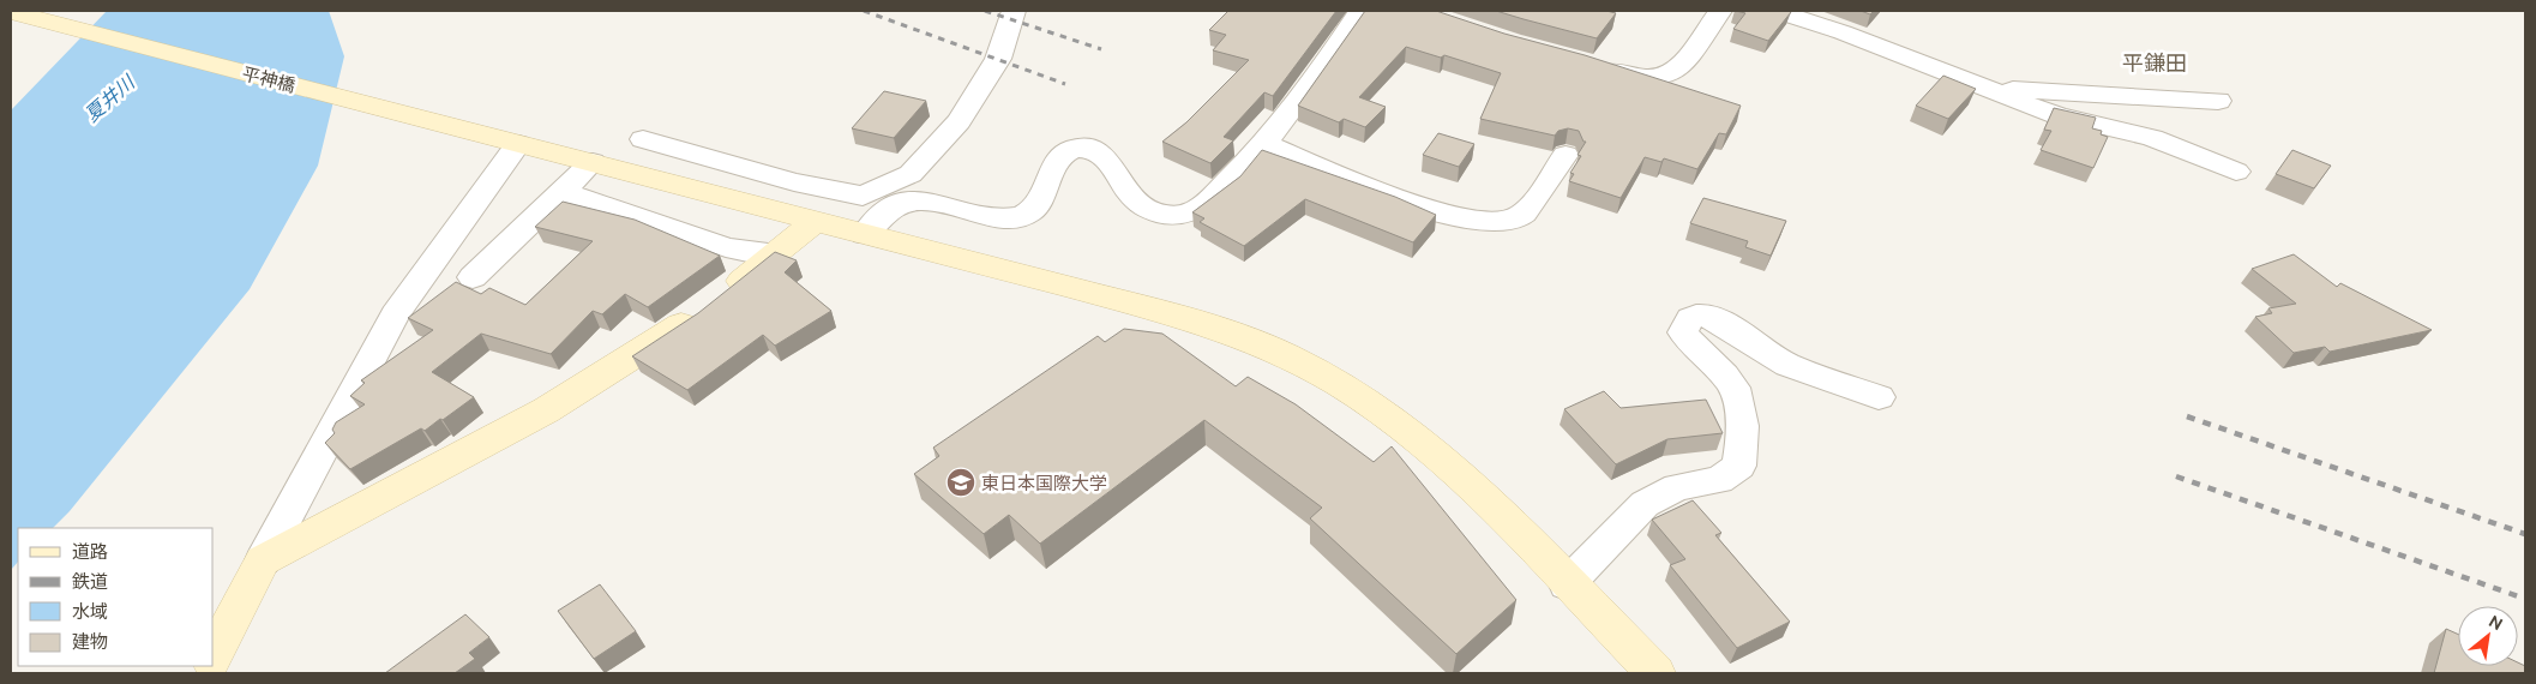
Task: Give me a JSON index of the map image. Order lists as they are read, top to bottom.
{
  "streets": {
    "street": ["平神橋"]
  },
  "districts": ["平鎌田"],
  "water": ["夏井川"],
  "places": {
    "school or university": ["東日本国際大学"]
  },
  "legend": [
    "道路",
    "鉄道",
    "水域",
    "建物"
  ],
  "north": "top right"
}
